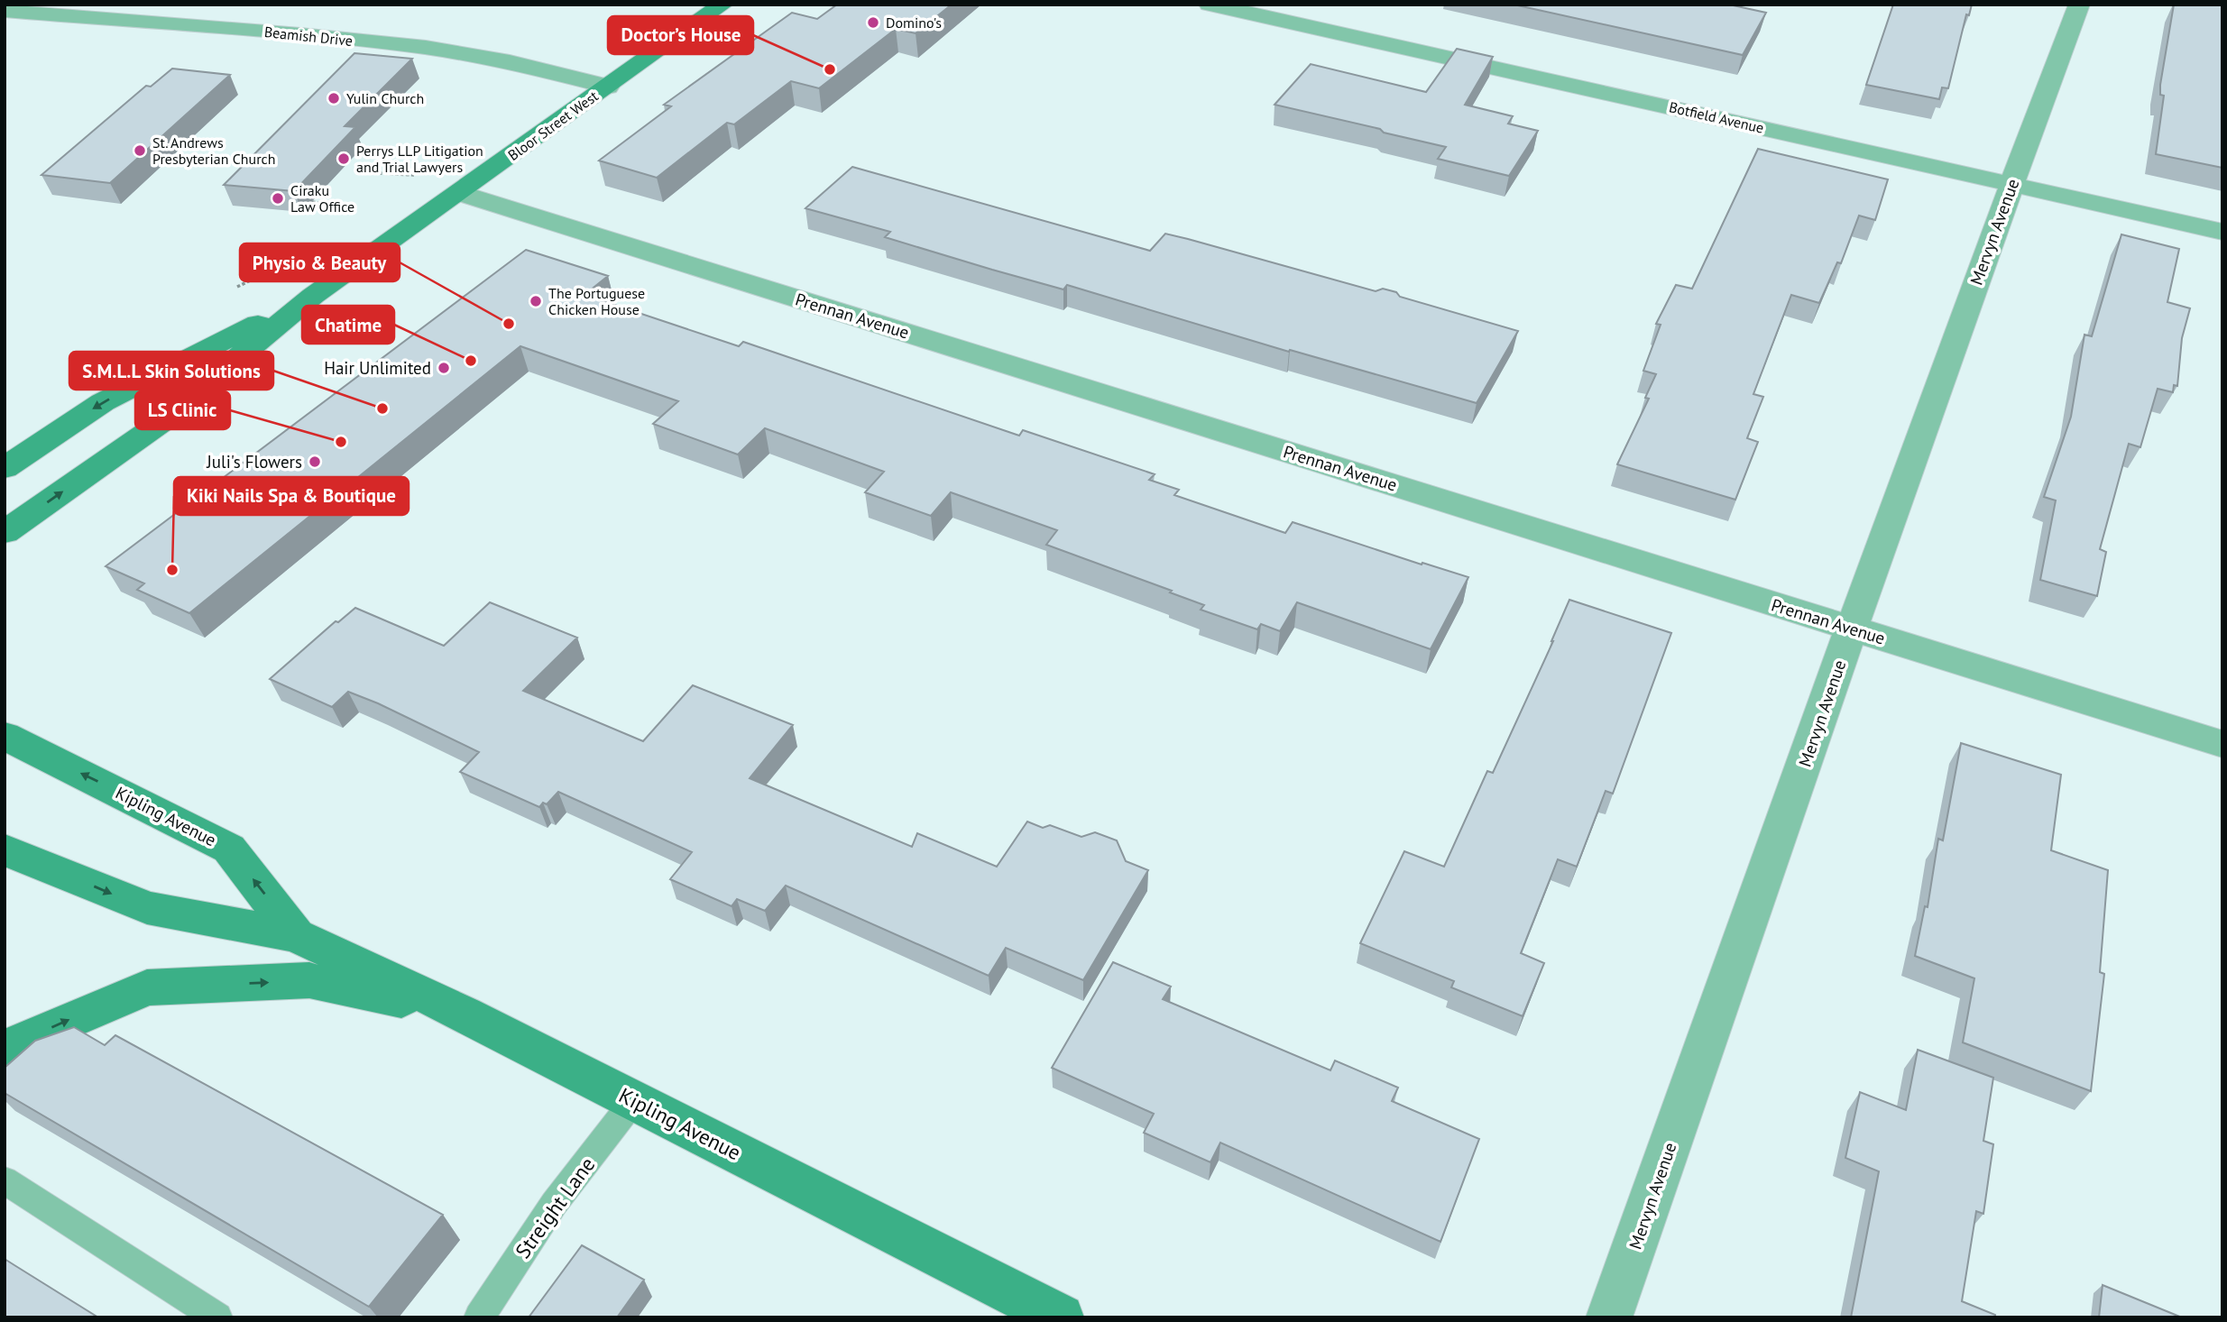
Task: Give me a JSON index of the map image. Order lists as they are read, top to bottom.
{
  "streets": {
    "main road": ["Bloor Street West", "Kipling Avenue"],
    "street": [
      "Beamish Drive",
      "Botfield Avenue",
      "Mervyn Avenue",
      "Prennan Avenue"
    ],
    "lane": ["Streight Lane"]
  },
  "crossings": [
    ["Beamish Drive", "Bloor Street West"],
    ["Botfield Avenue", "Mervyn Avenue"],
    ["Bloor Street West", "Prennan Avenue"],
    ["Mervyn Avenue", "Prennan Avenue"],
    ["Kipling Avenue", "Streight Lane"]
  ],
  "places": [
    "Domino's",
    "Doctor’s House",
    "Yulin Church",
    "St. Andrews Presbyterian Church",
    "Perrys LLP Litigation and Trial Lawyers",
    "Ciraku Law Office",
    "The Portuguese Chicken House",
    "Physio & Beauty",
    "Chatime",
    "Hair Unlimited",
    "S.M.L.L Skin Solutions",
    "LS Clinic",
    "Juli's Flowers",
    "Kiki Nails Spa & Boutique"
  ]
}
